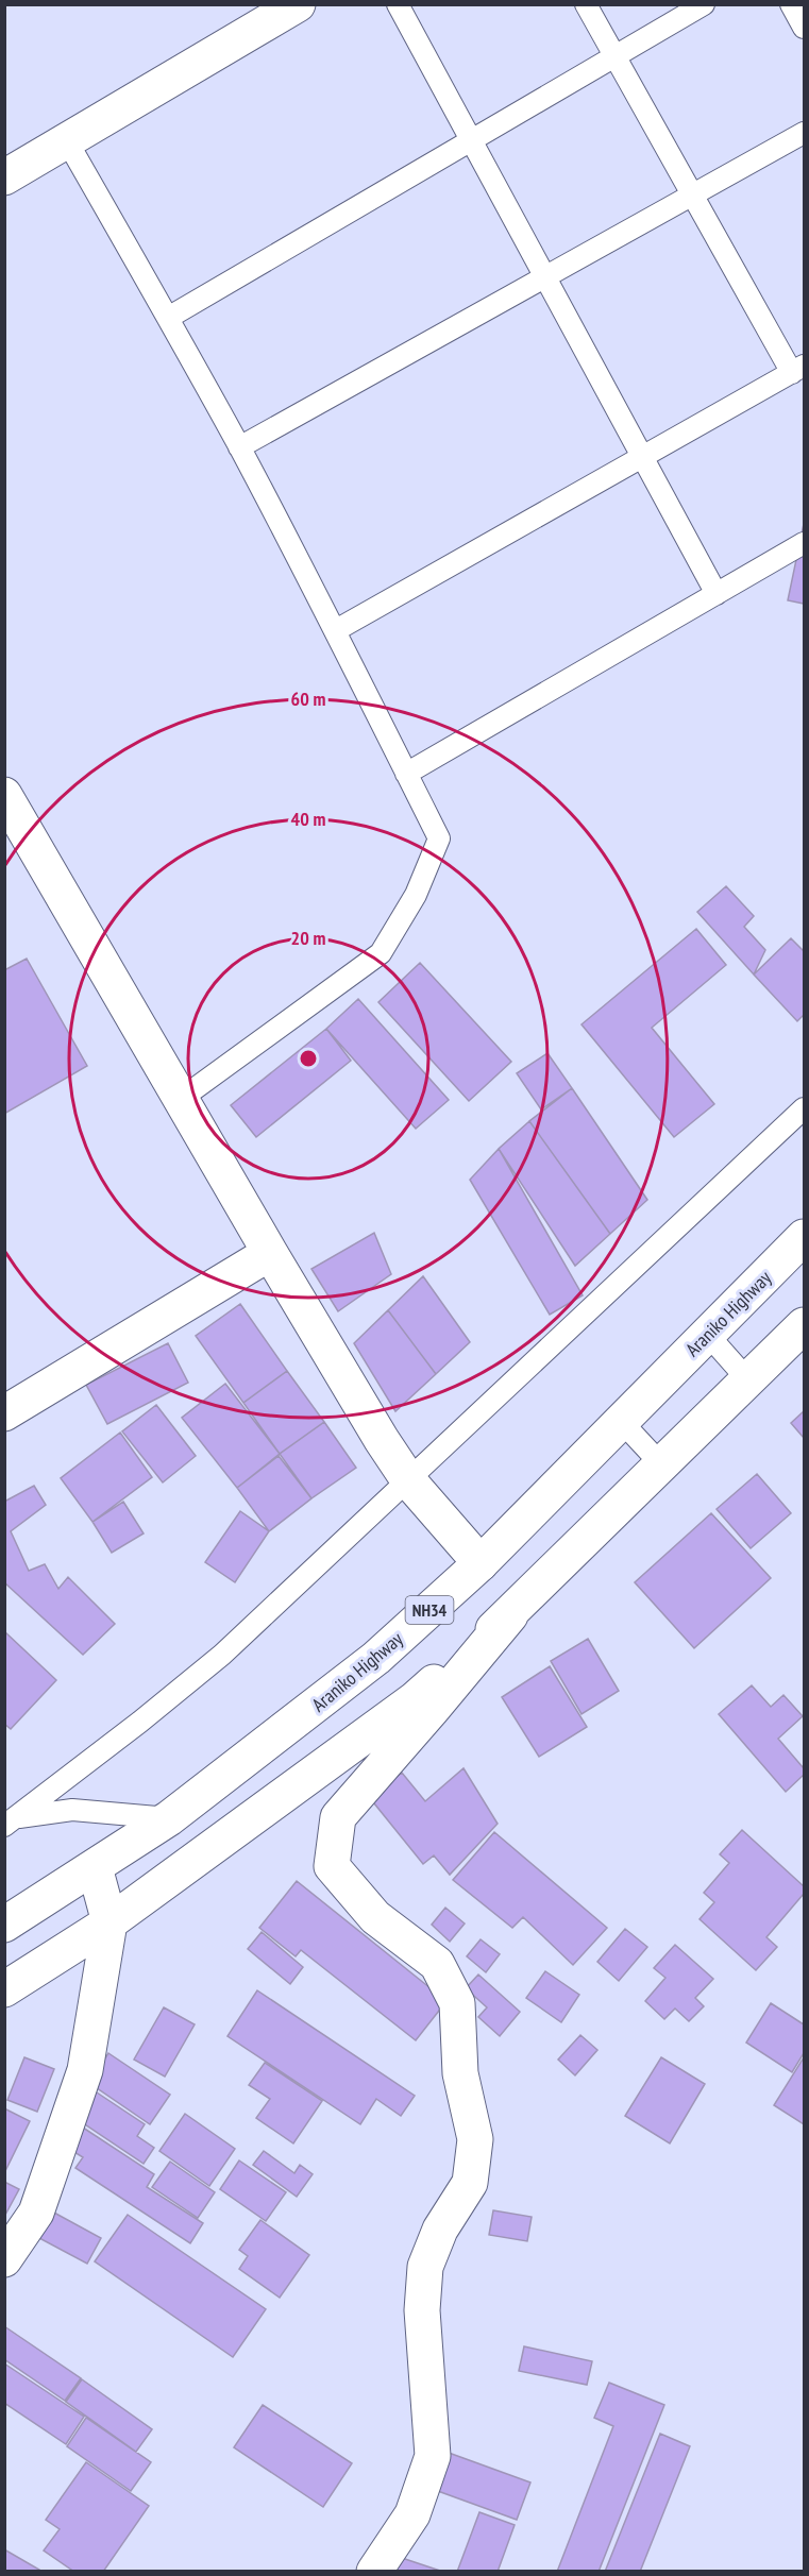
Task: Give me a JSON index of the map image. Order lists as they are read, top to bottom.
{
  "streets": {
    "main road": ["Araniko Highway", "NH34"]
  },
  "rings": ["60 m", "40 m", "20 m"]
}
